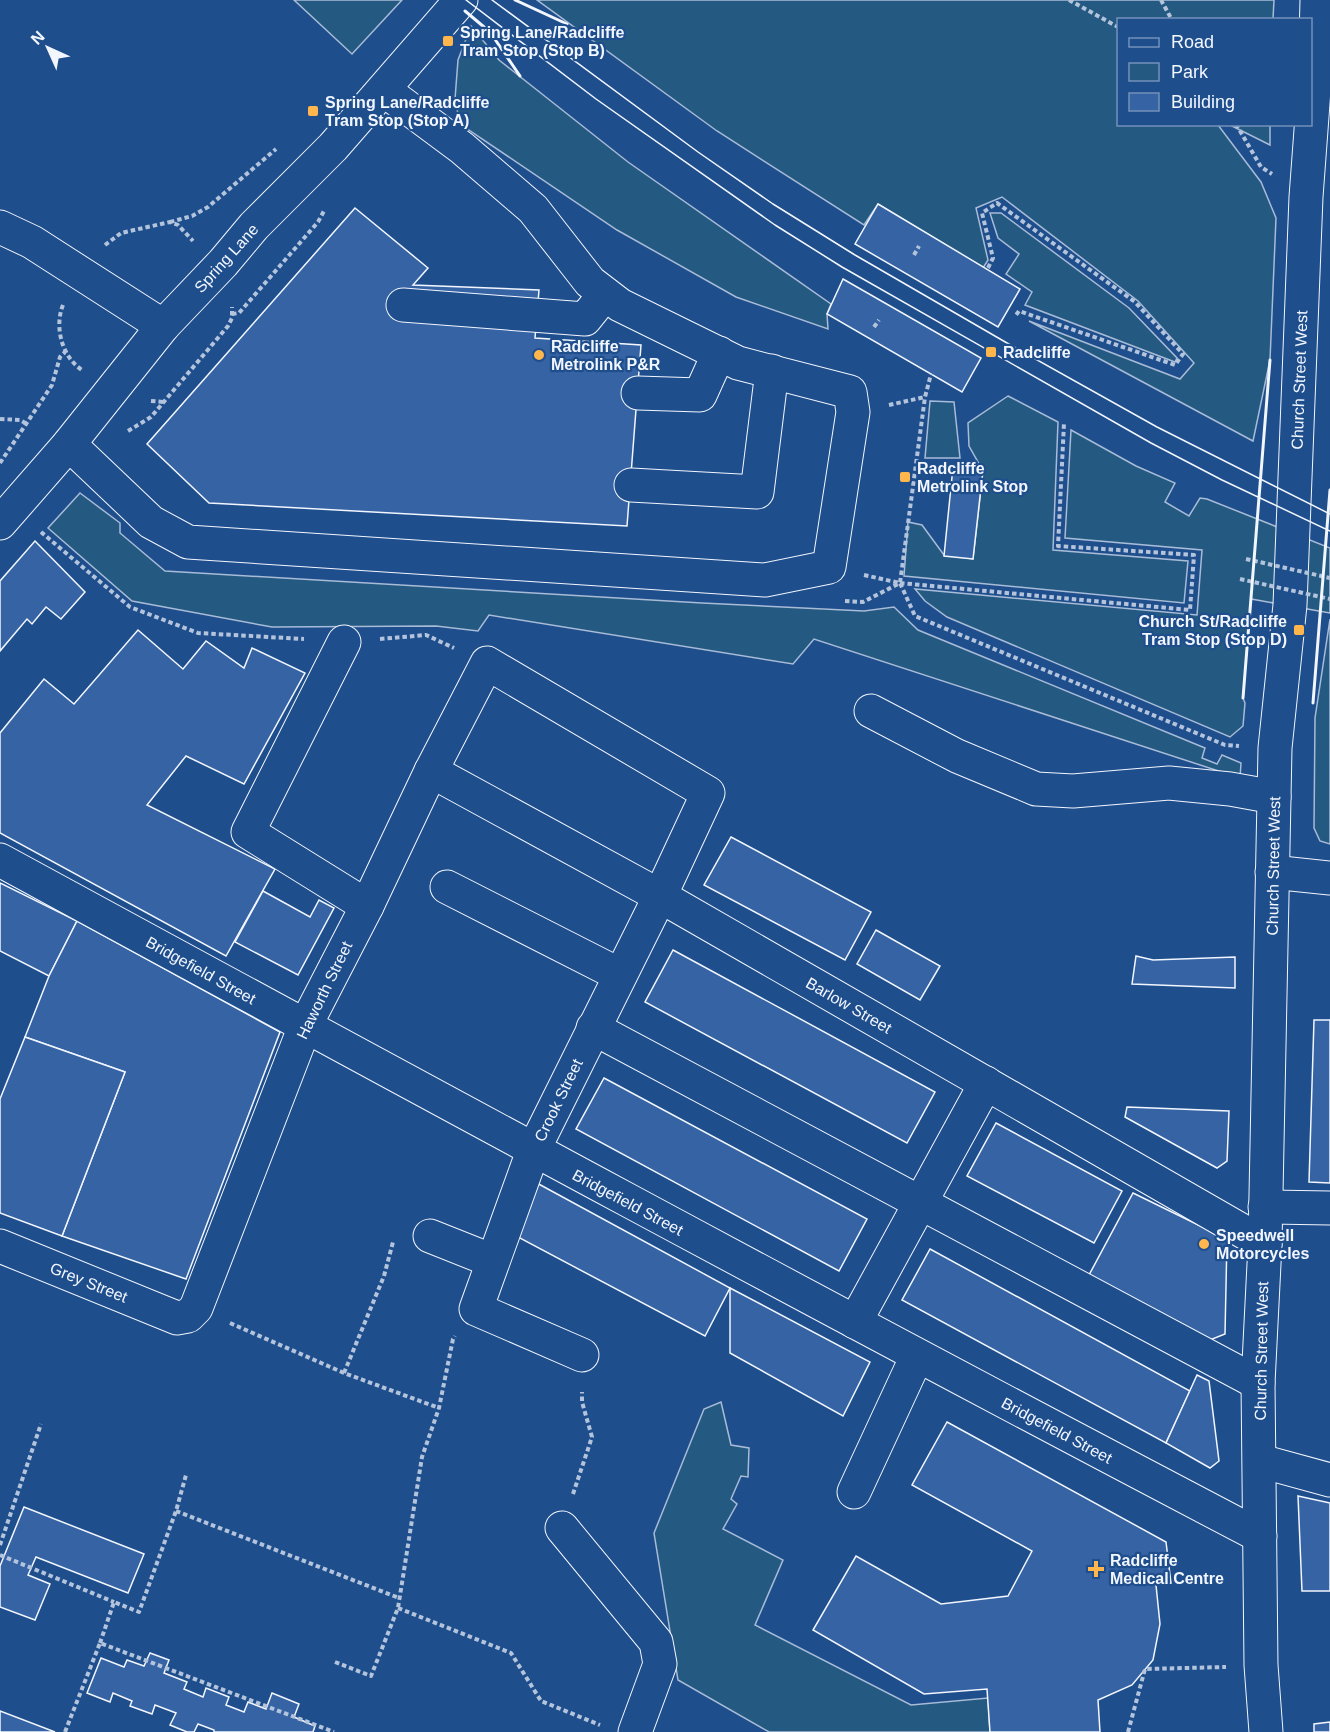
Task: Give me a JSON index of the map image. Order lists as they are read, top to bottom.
{
  "streets": {
    "street": [
      "Spring Lane",
      "Church Street West",
      "Bridgefield Street",
      "Haworth Street",
      "Barlow Street",
      "Crook Street",
      "Grey Street"
    ]
  },
  "crossings": [
    ["Church Street West", "Bridgefield Street"],
    ["Church Street West", "Barlow Street"],
    ["Bridgefield Street", "Haworth Street"],
    ["Bridgefield Street", "Crook Street"],
    ["Haworth Street", "Barlow Street"],
    ["Haworth Street", "Crook Street"],
    ["Haworth Street", "Grey Street"],
    ["Barlow Street", "Crook Street"]
  ],
  "places": {
    "transit": [
      "Spring Lane/Radcliffe Tram Stop (Stop B)",
      "Spring Lane/Radcliffe Tram Stop (Stop A)",
      "Radcliffe",
      "Radcliffe Metrolink Stop",
      "Church St/Radcliffe Tram Stop (Stop D)"
    ],
    "other": ["Radcliffe Metrolink P&R", "Speedwell Motorcycles"],
    "health": ["Radcliffe Medical Centre"]
  },
  "legend": ["Road", "Park", "Building"],
  "north": "top left"
}
